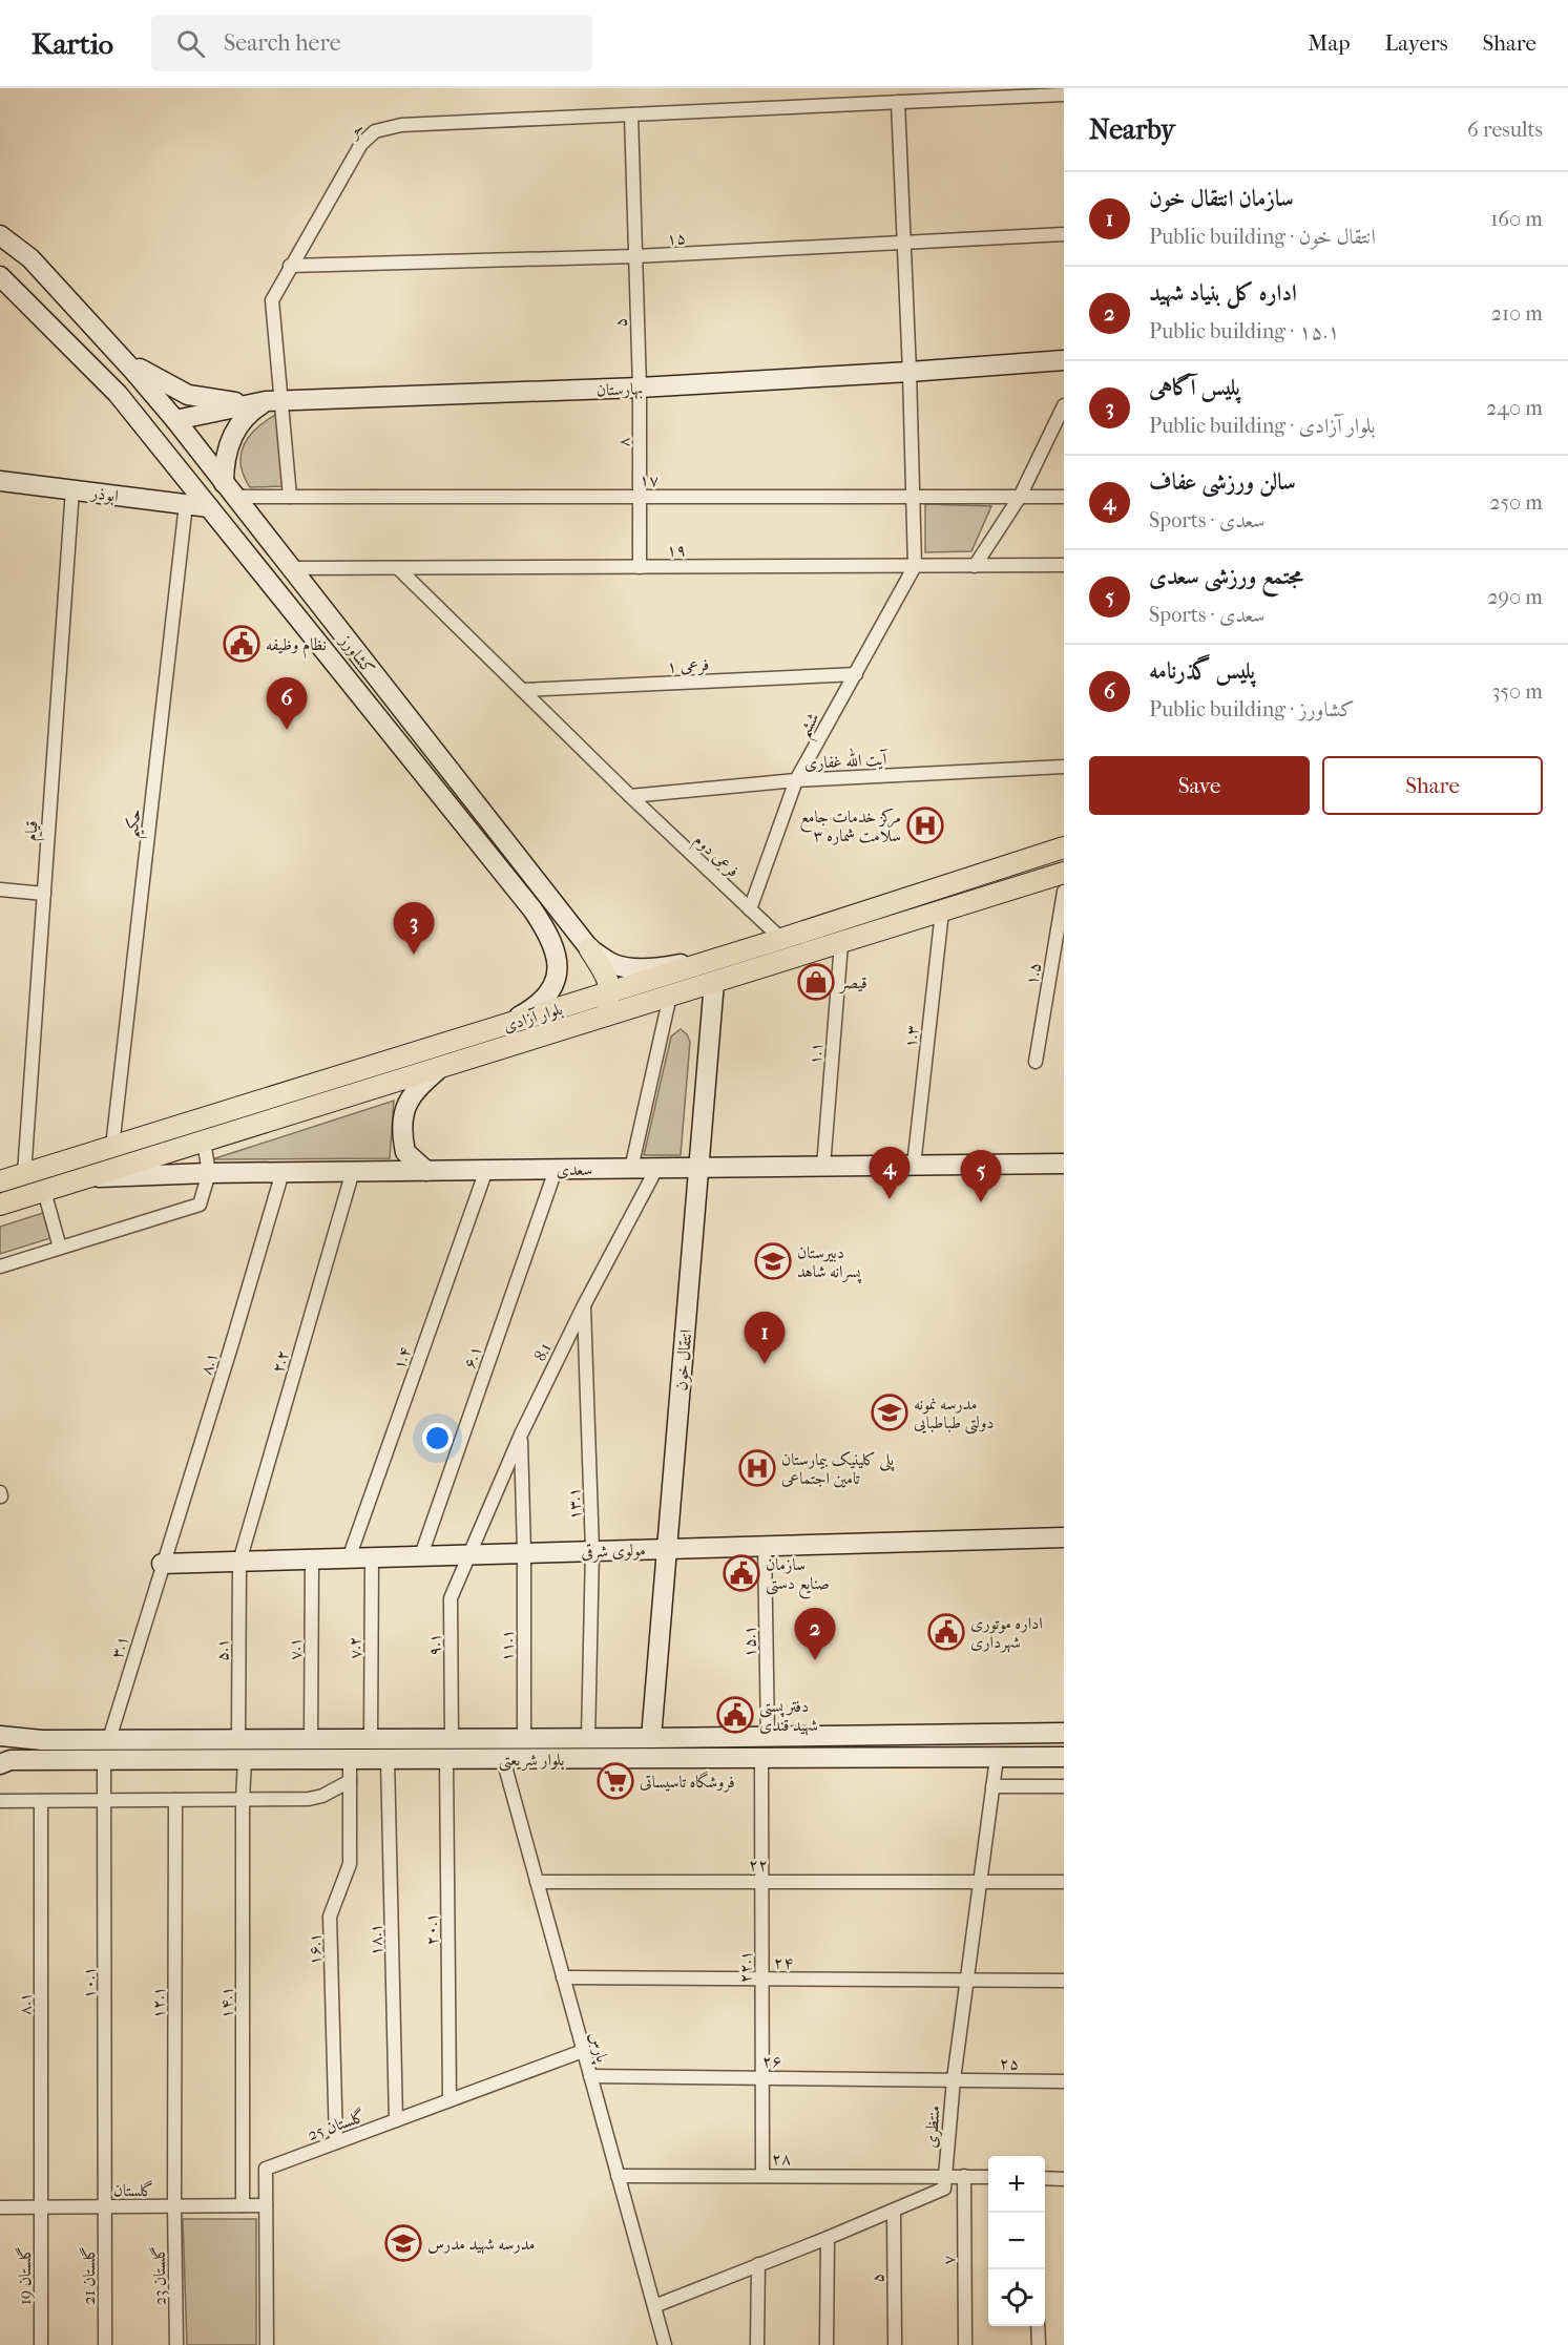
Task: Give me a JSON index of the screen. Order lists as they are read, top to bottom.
{
  "streets": {
    "main road": [
      "بهارستان",
      "ابوذر",
      "کشاورز",
      "بلوار آزادی",
      "سعدی",
      "انتقال خون",
      "مولوی شرقی",
      "بلوار شریعتی"
    ],
    "street": [
      "حر",
      "۱۵",
      "۵",
      "۸",
      "۱۷",
      "۱۹",
      "فرعی ۱",
      "ششم",
      "آیت الله غفاری",
      "حکیم",
      "قیام",
      "فرعی دوم",
      "۱.۵",
      "۱.۳",
      "۱.۱",
      "8.1",
      "۶.۱",
      "۱.۴",
      "۲.۲",
      "۸.۱",
      "۱۳.۱",
      "۱۵.۱",
      "۹.۱",
      "۱۱.۱",
      "۳.۱",
      "۷.۲",
      "۷.۱",
      "۵.۱",
      "۲۲",
      "۲۰.۱",
      "۱۸.۱",
      "۱۶.۱",
      "۲۴",
      "۲۲.۱",
      "۱۰.۱",
      "۱۲.۱",
      "۱۴.۱",
      "پارس",
      "۲۶",
      "۲۵",
      "گلستان 25",
      "منتظری",
      "۲۸",
      "گلستان",
      "۷",
      "گلستان 19",
      "گلستان 21",
      "گلستان 23"
    ]
  },
  "crossings": [
    ["حر", "۱۵"],
    ["حر", "۵"],
    ["حر", "بهارستان"],
    ["۱۵", "۵"],
    ["۵", "بهارستان"],
    ["۵", "۸"],
    ["بهارستان", "۸"],
    ["بهارستان", "کشاورز"],
    ["۸", "۱۷"],
    ["۸", "۱۹"],
    ["۱۷", "کشاورز"],
    ["ابوذر", "کشاورز"],
    ["ابوذر", "حکیم"],
    ["ابوذر", "قیام"],
    ["۱۹", "کشاورز"],
    ["۱۹", "ششم"],
    ["۱۹", "فرعی دوم"],
    ["کشاورز", "بلوار آزادی"],
    ["فرعی ۱", "ششم"],
    ["فرعی ۱", "فرعی دوم"],
    ["ششم", "آیت الله غفاری"],
    ["ششم", "فرعی دوم"],
    ["آیت الله غفاری", "فرعی دوم"],
    ["حکیم", "بلوار آزادی"],
    ["قیام", "بلوار آزادی"],
    ["فرعی دوم", "بلوار آزادی"],
    ["بلوار آزادی", "۱.۳"],
    ["بلوار آزادی", "۱.۱"],
    ["بلوار آزادی", "سعدی"],
    ["بلوار آزادی", "انتقال خون"],
    ["۱.۳", "سعدی"],
    ["۱.۱", "سعدی"],
    ["سعدی", "8.1"],
    ["سعدی", "۶.۱"],
    ["سعدی", "۱.۴"],
    ["سعدی", "انتقال خون"],
    ["سعدی", "۲.۲"],
    ["سعدی", "۸.۱"],
    ["8.1", "۱۳.۱"],
    ["8.1", "مولوی شرقی"],
    ["8.1", "۹.۱"],
    ["8.1", "۱۱.۱"],
    ["۶.۱", "مولوی شرقی"],
    ["۱.۴", "مولوی شرقی"],
    ["انتقال خون", "مولوی شرقی"],
    ["انتقال خون", "بلوار شریعتی"],
    ["۲.۲", "مولوی شرقی"],
    ["۲.۲", "۵.۱"],
    ["۸.۱", "مولوی شرقی"],
    ["۸.۱", "۳.۱"],
    ["۸.۱", "گلستان"],
    ["۸.۱", "گلستان 19"],
    ["۱۳.۱", "مولوی شرقی"],
    ["۱۳.۱", "بلوار شریعتی"],
    ["مولوی شرقی", "۱۵.۱"],
    ["مولوی شرقی", "۹.۱"],
    ["مولوی شرقی", "۱۱.۱"],
    ["مولوی شرقی", "۳.۱"],
    ["مولوی شرقی", "۷.۲"],
    ["مولوی شرقی", "۷.۱"],
    ["مولوی شرقی", "۵.۱"],
    ["۱۵.۱", "بلوار شریعتی"],
    ["۹.۱", "بلوار شریعتی"],
    ["۱۱.۱", "بلوار شریعتی"],
    ["۳.۱", "بلوار شریعتی"],
    ["۷.۲", "بلوار شریعتی"],
    ["۷.۱", "بلوار شریعتی"],
    ["۵.۱", "بلوار شریعتی"],
    ["بلوار شریعتی", "۲۰.۱"],
    ["بلوار شریعتی", "۱۸.۱"],
    ["بلوار شریعتی", "۱۶.۱"],
    ["بلوار شریعتی", "۲۲.۱"],
    ["بلوار شریعتی", "۱۰.۱"],
    ["بلوار شریعتی", "۱۴.۱"],
    ["بلوار شریعتی", "پارس"],
    ["بلوار شریعتی", "منتظری"],
    ["۲۲", "۲۲.۱"],
    ["۲۲", "پارس"],
    ["۲۲", "منتظری"],
    ["۲۰.۱", "گلستان 25"],
    ["۱۸.۱", "گلستان 25"],
    ["۱۶.۱", "گلستان 25"],
    ["۲۴", "۲۲.۱"],
    ["۲۴", "پارس"],
    ["۲۴", "منتظری"],
    ["۲۲.۱", "۲۶"],
    ["۲۲.۱", "۲۸"],
    ["۱۰.۱", "گلستان"],
    ["۱۰.۱", "گلستان 21"],
    ["۱۲.۱", "گلستان"],
    ["۱۲.۱", "گلستان 23"],
    ["۱۴.۱", "گلستان"],
    ["پارس", "۲۶"],
    ["پارس", "گلستان 25"],
    ["پارس", "۲۸"],
    ["۲۶", "۲۵"],
    ["۲۶", "منتظری"],
    ["۲۵", "منتظری"],
    ["گلستان 25", "گلستان"],
    ["منتظری", "۲۸"],
    ["۲۸", "۷"],
    ["گلستان", "گلستان 19"],
    ["گلستان", "گلستان 21"],
    ["گلستان", "گلستان 23"]
  ],
  "places": {
    "public building": [
      "نظام وظیفه",
      "سازمان صنایع دستی",
      "اداره موتوری شهرداری",
      "دفتر پستی شهید قندی"
    ],
    "hospital": ["مرکز خدمات جامع سلامت شماره ۳", "پلی کلینیک بیمارستان تامین اجتماعی"],
    "shop": ["قیصر"],
    "school or university": ["دبیرستان پسرانه شاهد", "مدرسه نمونه دولتی طباطبایی", "مدرسه شهید مدرس"],
    "supermarket": ["فروشگاه تاسیساتی"]
  },
  "page": {
    "header": "Kartio",
    "search": "Search here",
    "nav": ["Map", "Layers", "Share"],
    "heading": ["Nearby", "6 results"],
    "list": [
      {
        "mark": "1",
        "name": "سازمان انتقال خون",
        "note": "Public building · انتقال خون",
        "value": "160 m"
      },
      {
        "mark": "2",
        "name": "اداره کل بنیاد شهید",
        "note": "Public building · ۱۵.۱",
        "value": "210 m"
      },
      {
        "mark": "3",
        "name": "پلیس آگاهی",
        "note": "Public building · بلوار آزادی",
        "value": "240 m"
      },
      {
        "mark": "4",
        "name": "سالن ورزشی عفاف",
        "note": "Sports · سعدی",
        "value": "250 m"
      },
      {
        "mark": "5",
        "name": "مجتمع ورزشی سعدی",
        "note": "Sports · سعدی",
        "value": "290 m"
      },
      {
        "mark": "6",
        "name": "پلیس گذرنامه",
        "note": "Public building · کشاورز",
        "value": "350 m"
      }
    ],
    "pins": [
      "6",
      "3",
      "4",
      "5",
      "1",
      "2"
    ],
    "buttons": ["Save", "Share"],
    "map_buttons": ["+", "−"]
  }
}
